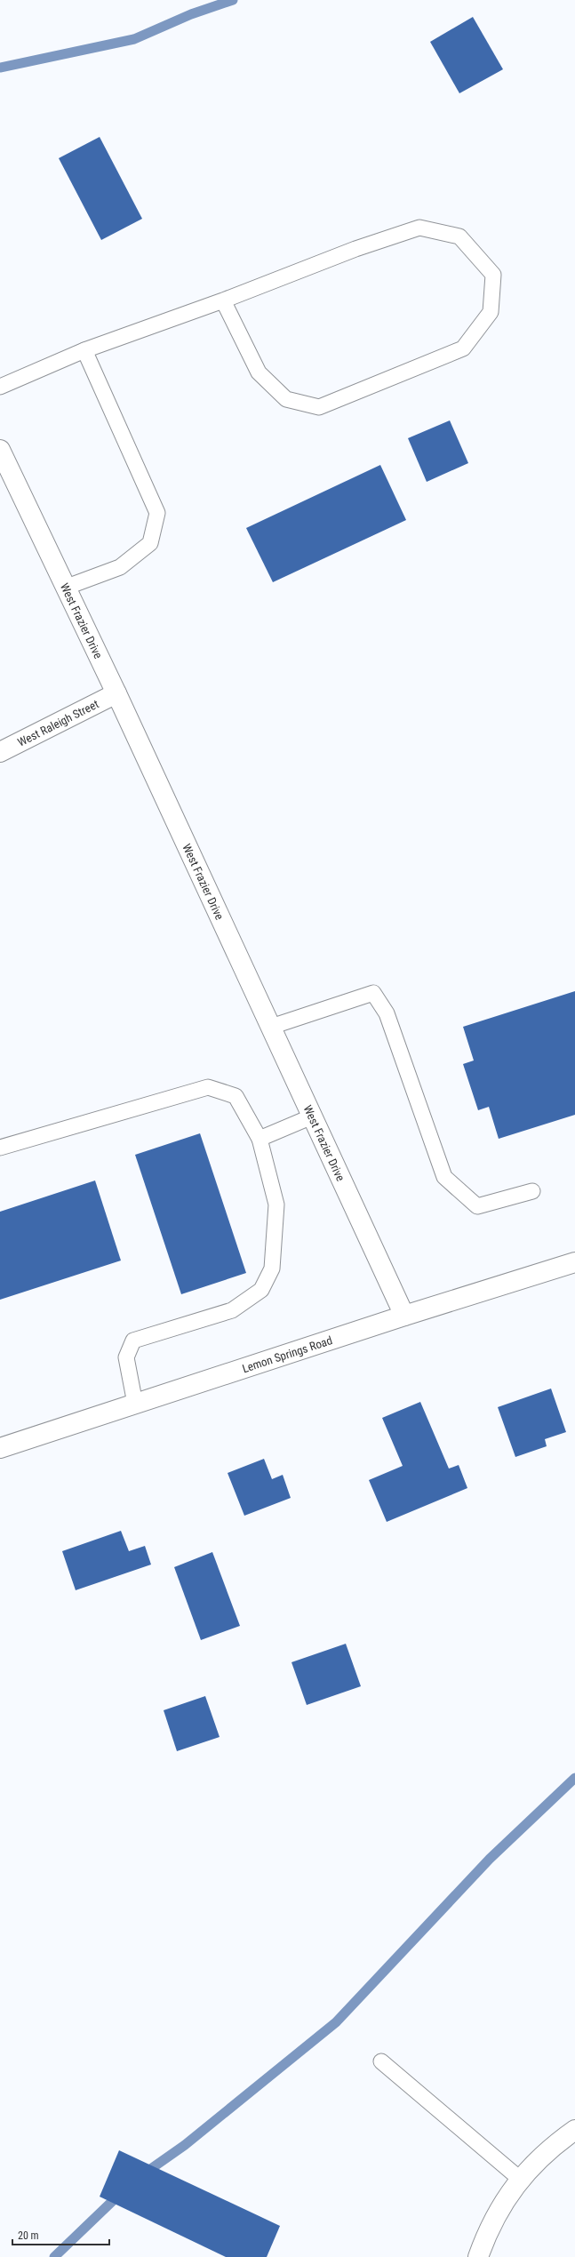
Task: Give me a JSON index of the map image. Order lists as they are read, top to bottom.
{
  "streets": {
    "street": ["West Frazier Drive", "West Raleigh Street", "Lemon Springs Road"]
  },
  "crossings": [
    ["West Frazier Drive", "West Raleigh Street"],
    ["West Frazier Drive", "Lemon Springs Road"]
  ],
  "scale_bar": "20 m"
}
